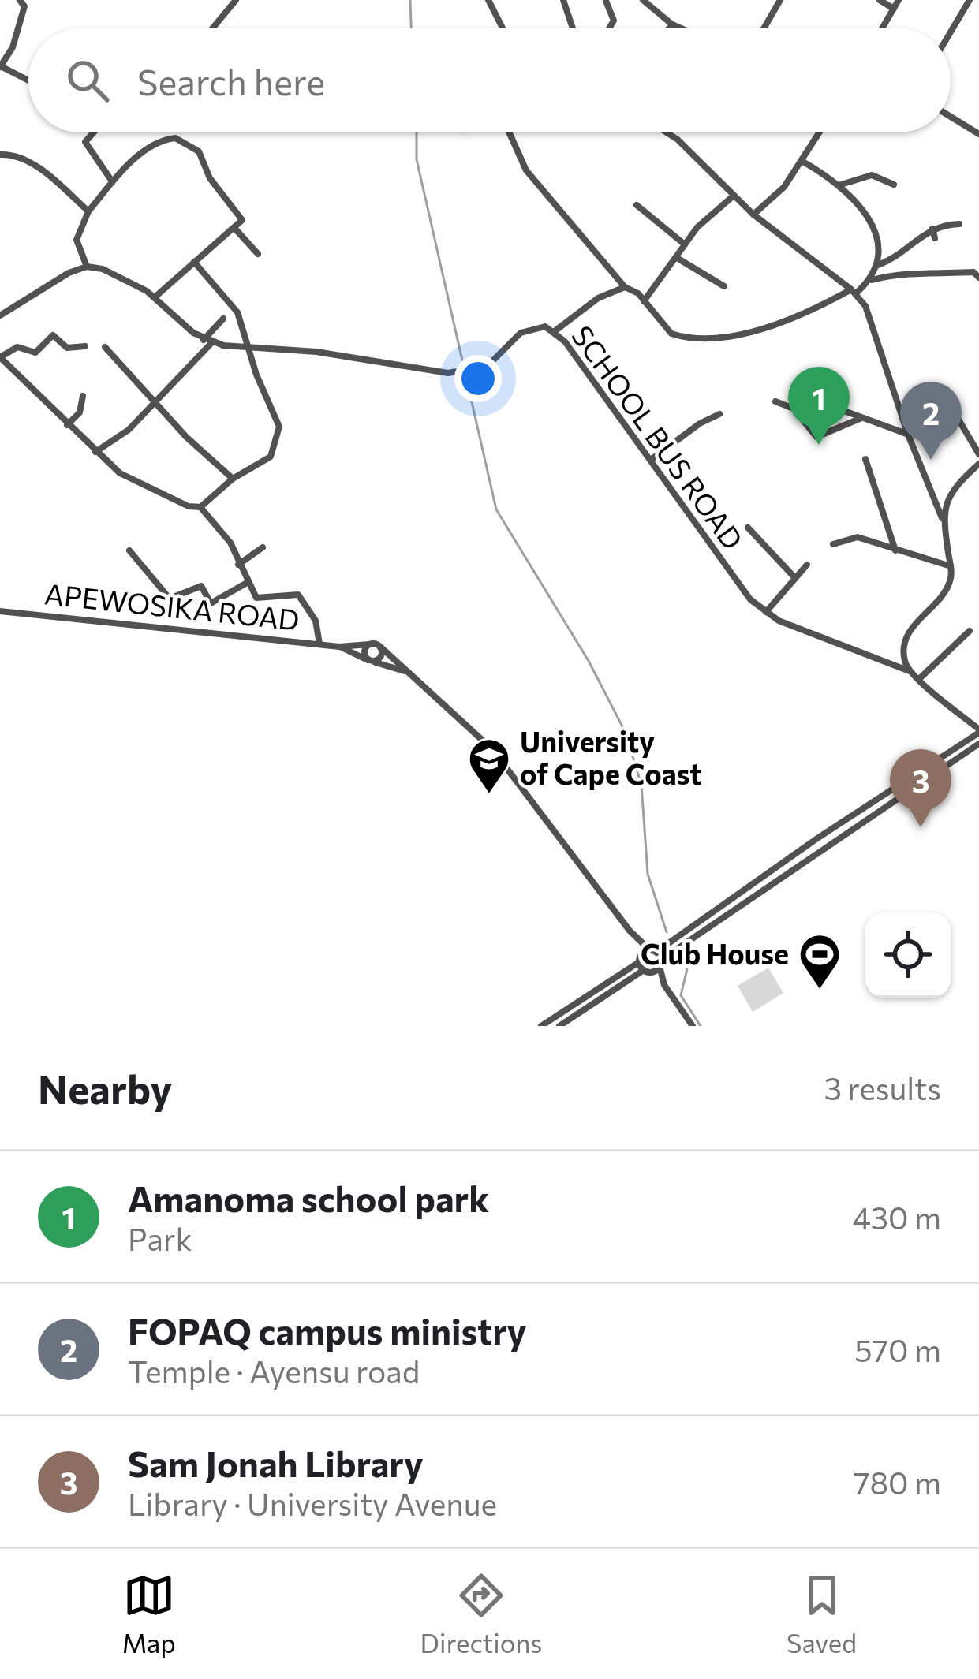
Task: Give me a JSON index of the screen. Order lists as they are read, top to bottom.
{
  "streets": {
    "street": ["SCHOOL BUS ROAD", "APEWOSIKA ROAD"]
  },
  "places": {
    "school or university": ["University of Cape Coast"],
    "sports": ["Club House"]
  },
  "page": {
    "search": "Search here",
    "pins": ["1", "2", "3"],
    "heading": ["Nearby", "3 results"],
    "list": [
      {
        "mark": "1",
        "name": "Amanoma school park",
        "note": "Park",
        "value": "430 m"
      },
      {
        "mark": "2",
        "name": "FOPAQ campus ministry",
        "note": "Temple · Ayensu road",
        "value": "570 m"
      },
      {
        "mark": "3",
        "name": "Sam Jonah Library",
        "note": "Library · University Avenue",
        "value": "780 m"
      }
    ],
    "nav": ["Map", "Directions", "Saved"]
  }
}
